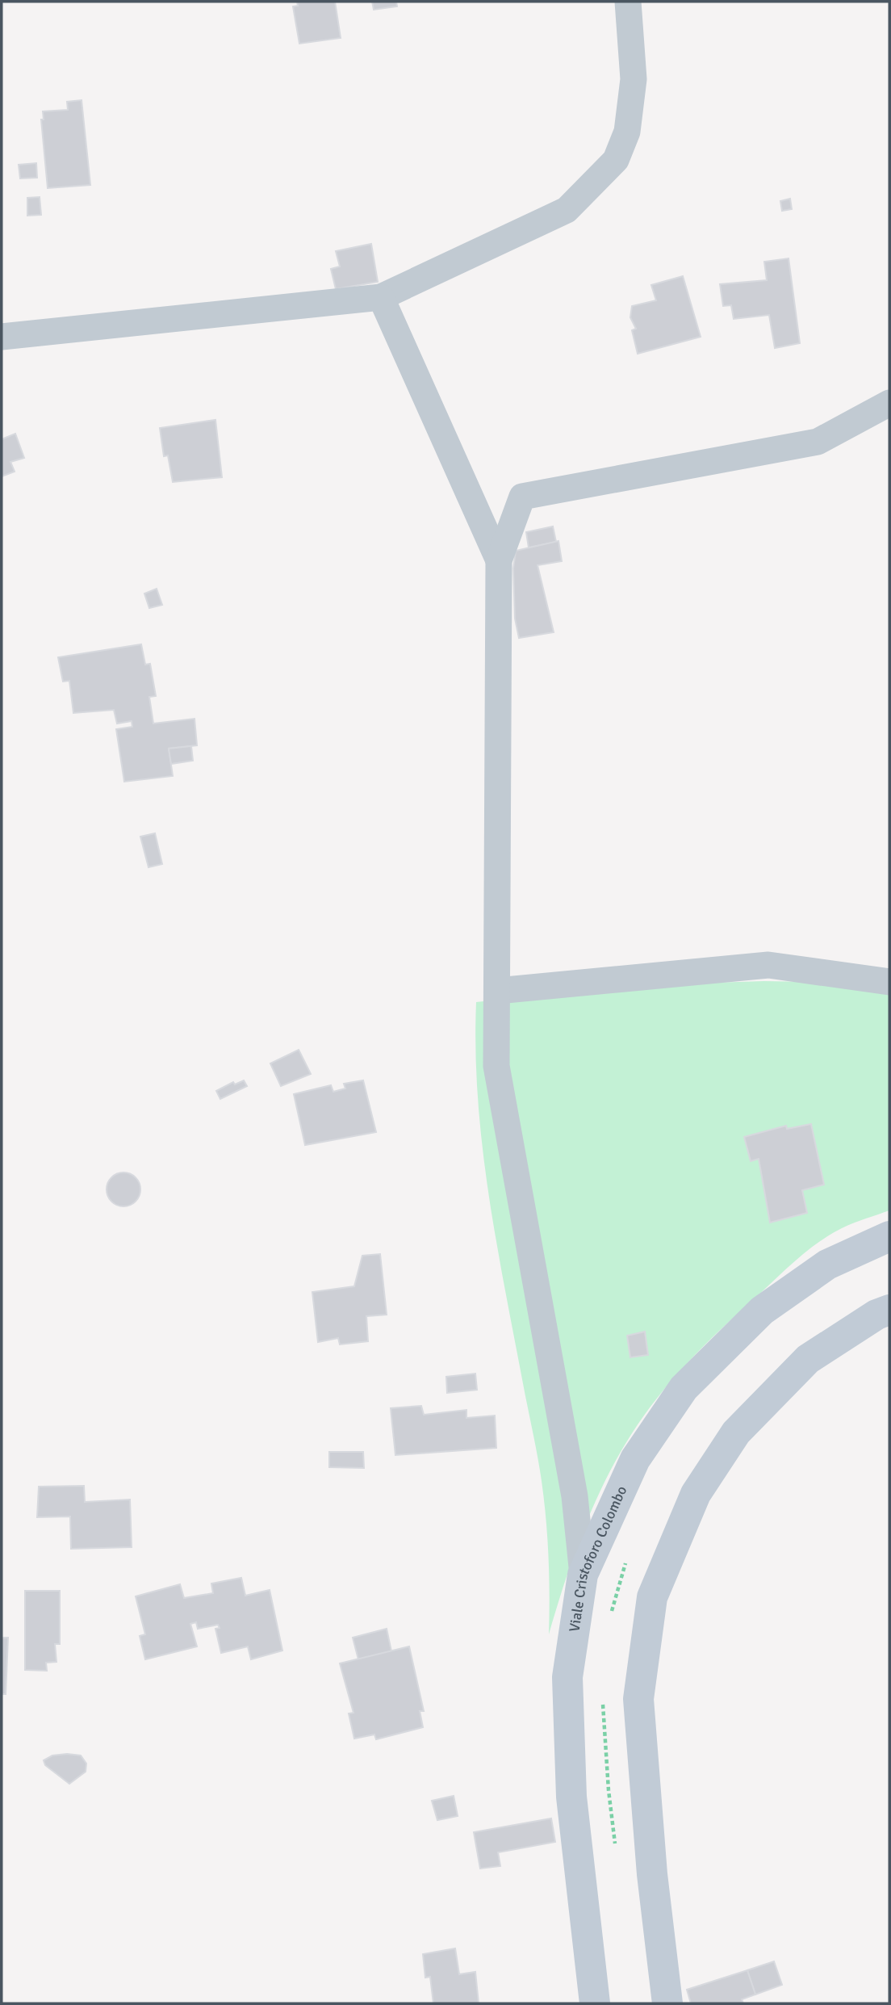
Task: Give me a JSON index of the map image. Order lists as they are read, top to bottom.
{
  "streets": {
    "main road": ["Viale Cristoforo Colombo"]
  }
}
